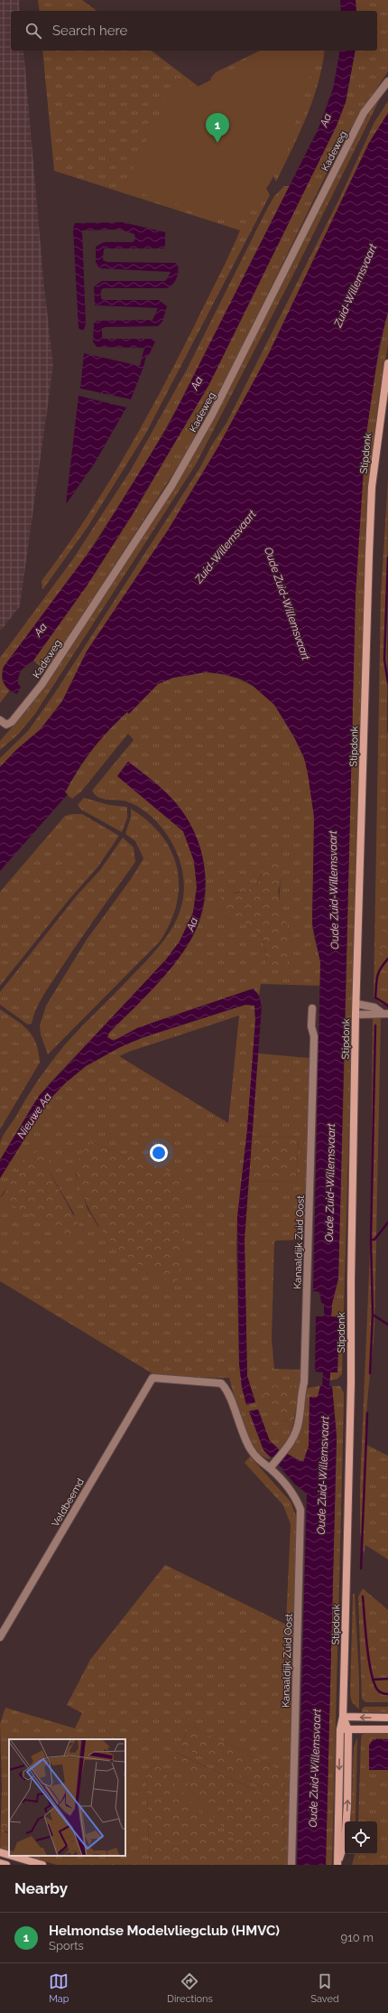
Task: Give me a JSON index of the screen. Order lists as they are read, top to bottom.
{
  "streets": {
    "main road": ["Stipdonk"],
    "street": ["Kadeweg", "Kanaaldijk Zuid Oost", "Veldbeemd"]
  },
  "crossings": [
    ["Kanaaldijk Zuid Oost", "Veldbeemd"]
  ],
  "water": [
    "Aa",
    "Zuid-Willemsvaart",
    "Oude Zuid-Willemsvaart",
    "Nieuwe Aa"
  ],
  "page": {
    "search": "Search here",
    "pins": "1",
    "heading": "Nearby",
    "list": [
      {
        "mark": "1",
        "name": "Helmondse Modelvliegclub (HMVC)",
        "note": "Sports",
        "value": "910 m"
      }
    ],
    "nav": ["Map", "Directions", "Saved"]
  }
}
